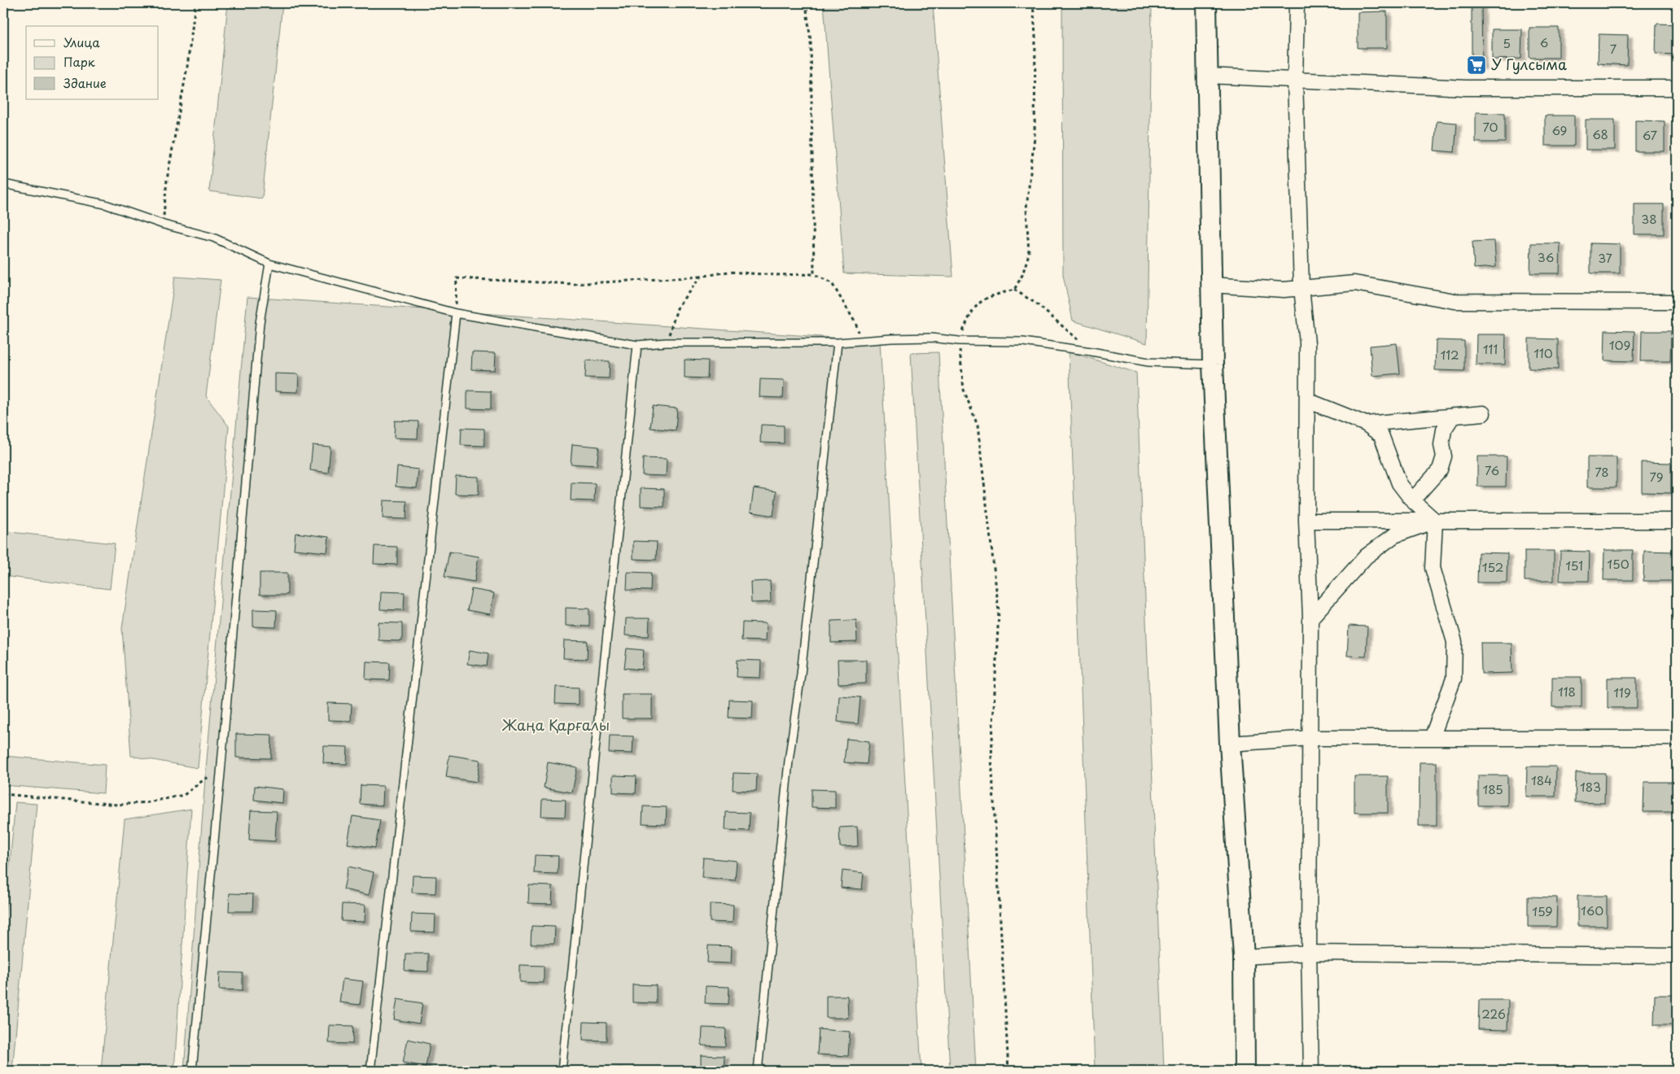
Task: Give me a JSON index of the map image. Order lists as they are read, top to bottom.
{
  "parks": ["Жаңа Қарғалы"],
  "places": {
    "supermarket": ["У Гулсыма"]
  },
  "house_numbers": [
    "6",
    "5",
    "7",
    "70",
    "69",
    "68",
    "67",
    "38",
    "36",
    "37",
    "109",
    "111",
    "110",
    "112",
    "76",
    "78",
    "79",
    "150",
    "151",
    "152",
    "118",
    "119",
    "184",
    "183",
    "185",
    "160",
    "159",
    "226"
  ],
  "legend": ["Улица", "Парк", "Здание"]
}
